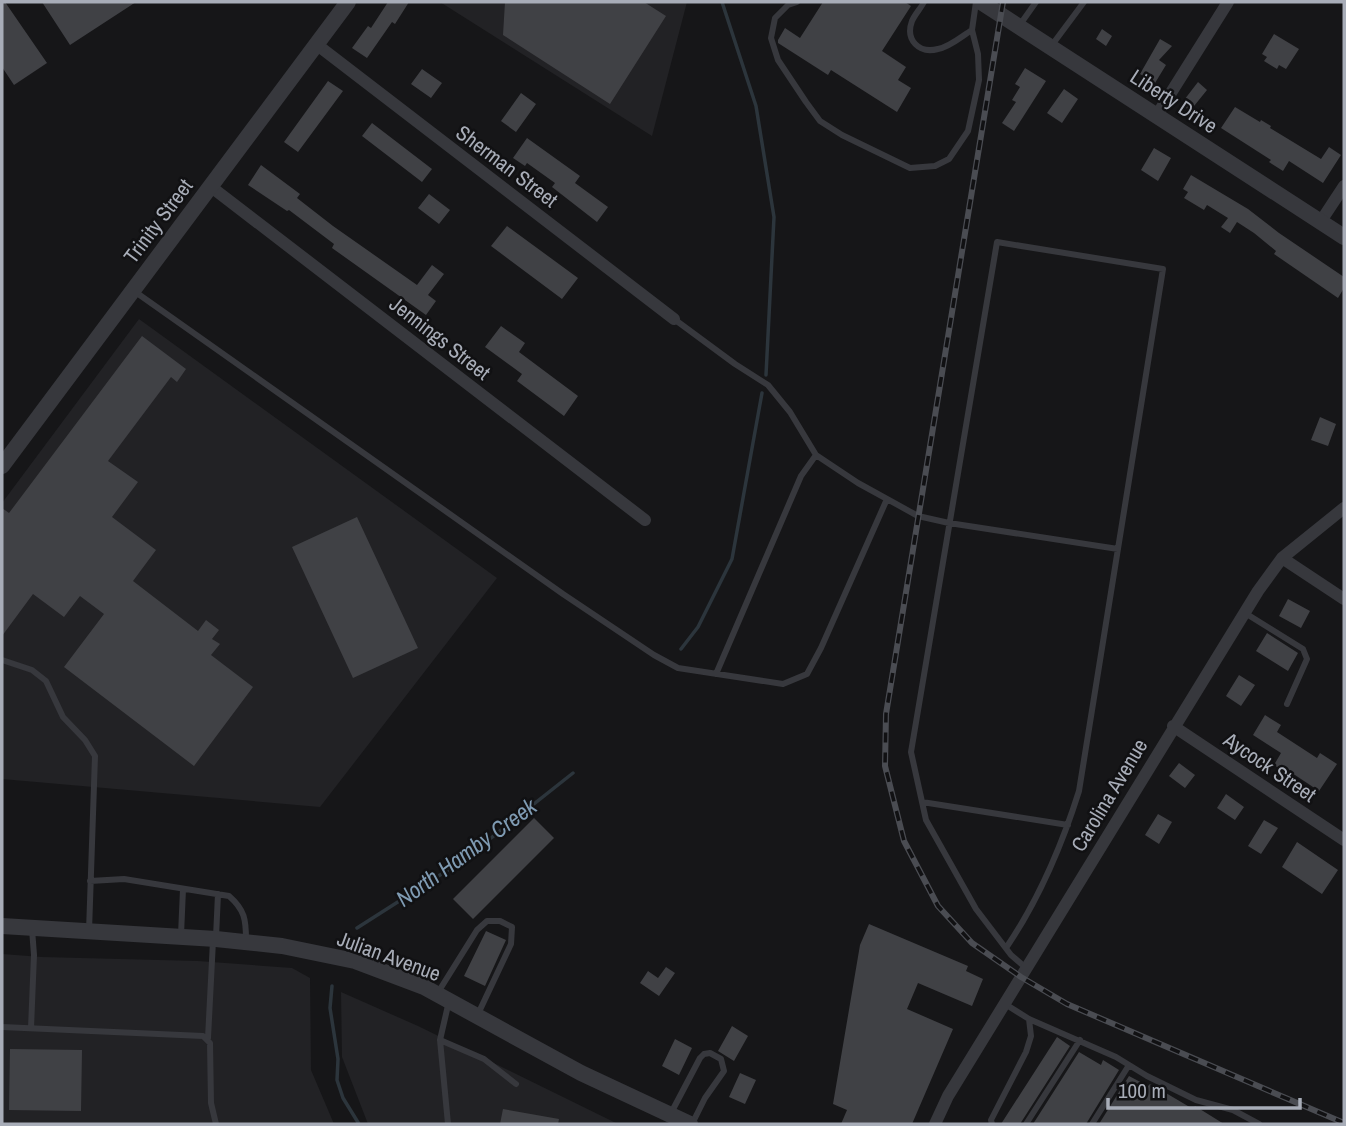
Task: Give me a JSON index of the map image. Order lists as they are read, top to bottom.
{
  "streets": {
    "street": [
      "Liberty Drive",
      "Sherman Street",
      "Trinity Street",
      "Jennings Street",
      "Aycock Street",
      "Carolina Avenue",
      "Julian Avenue"
    ]
  },
  "crossings": [
    ["Sherman Street", "Trinity Street"],
    ["Trinity Street", "Jennings Street"],
    ["Aycock Street", "Carolina Avenue"]
  ],
  "water": ["North Hamby Creek"],
  "scale_bar": "100 m"
}
